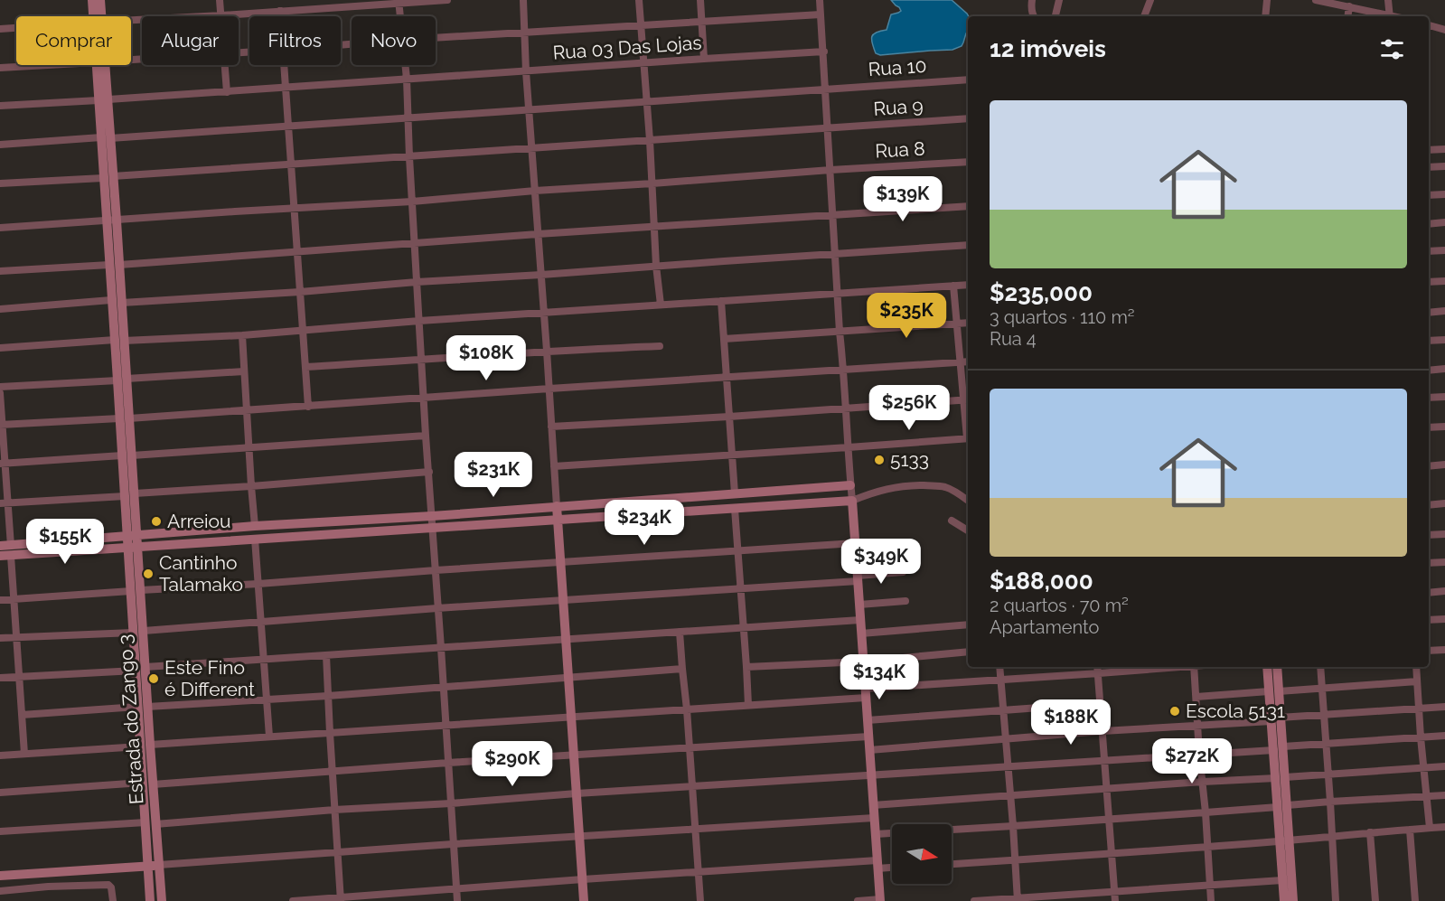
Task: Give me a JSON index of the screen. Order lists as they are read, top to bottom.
{
  "streets": {
    "street": [
      "Rua 03 Das Lojas",
      "Rua 10",
      "Rua 9",
      "Rua 8",
      "Estrada do Zango 3"
    ]
  },
  "crossings": [
    ["Rua 03 Das Lojas", "Estrada do Zango 3"],
    ["Rua 10", "Estrada do Zango 3"],
    ["Rua 9", "Estrada do Zango 3"],
    ["Rua 8", "Estrada do Zango 3"]
  ],
  "places": [
    "5133",
    "Arreiou",
    "Cantinho Talamako",
    "Este Fino é Different",
    "Escola 5131"
  ],
  "north": "right",
  "page": {
    "chip": [
      "Comprar",
      "Alugar",
      "Filtros",
      "Novo"
    ],
    "heading": "12 imóveis",
    "list": [
      {
        "name": "$235,000",
        "note": "3 quartos · 110 m² · Rua 4"
      },
      {
        "name": "$188,000",
        "note": "2 quartos · 70 m² · Apartamento"
      }
    ],
    "price": [
      "$139K",
      "$235K",
      "$108K",
      "$256K",
      "$231K",
      "$234K",
      "$155K",
      "$349K",
      "$134K",
      "$188K",
      "$272K",
      "$290K"
    ]
  }
}
